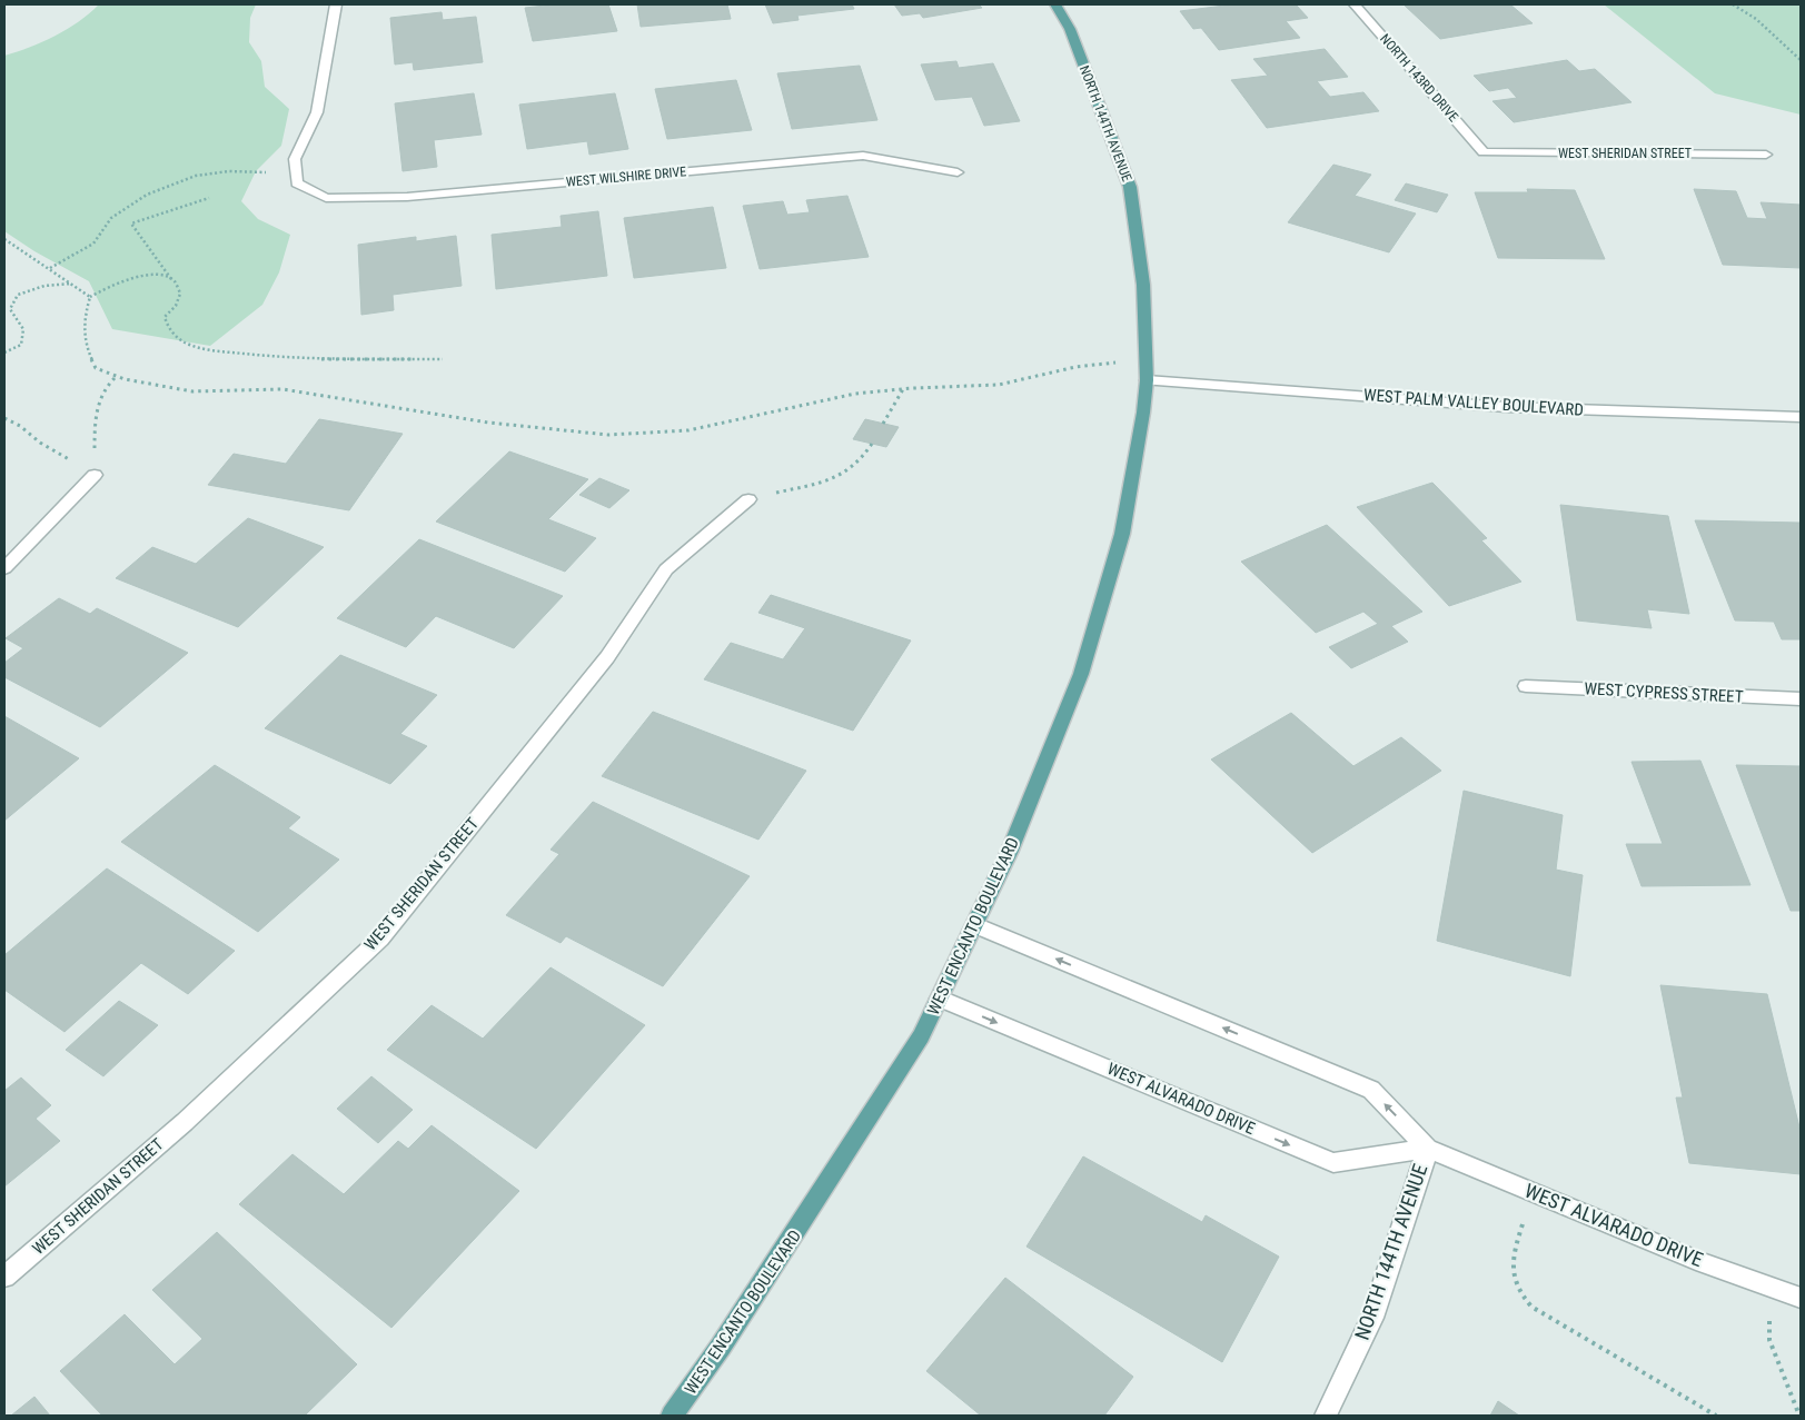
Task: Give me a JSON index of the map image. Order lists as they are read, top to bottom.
{
  "streets": {
    "main road": ["NORTH 144TH AVENUE", "WEST ENCANTO BOULEVARD"],
    "street": [
      "NORTH 143RD DRIVE",
      "WEST SHERIDAN STREET",
      "WEST WILSHIRE DRIVE",
      "WEST PALM VALLEY BOULEVARD",
      "WEST CYPRESS STREET",
      "WEST ALVARADO DRIVE"
    ]
  },
  "crossings": [
    ["NORTH 143RD DRIVE", "WEST SHERIDAN STREET"],
    ["NORTH 144TH AVENUE", "WEST PALM VALLEY BOULEVARD"],
    ["NORTH 144TH AVENUE", "WEST ENCANTO BOULEVARD"],
    ["NORTH 144TH AVENUE", "WEST ALVARADO DRIVE"],
    ["WEST PALM VALLEY BOULEVARD", "WEST ENCANTO BOULEVARD"],
    ["WEST ENCANTO BOULEVARD", "WEST ALVARADO DRIVE"]
  ]
}
